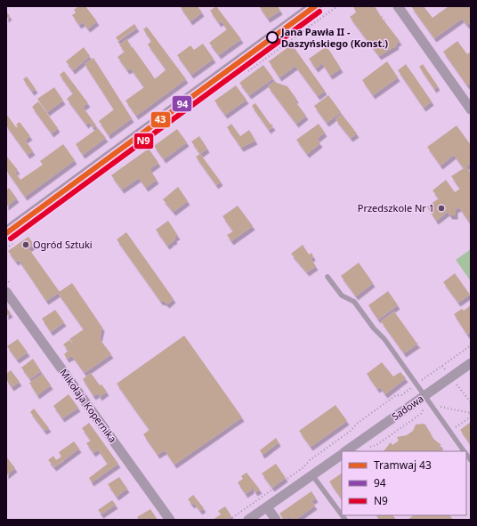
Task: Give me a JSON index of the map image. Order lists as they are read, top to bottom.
{
  "streets": {
    "street": ["Mikołaja Kopernika", "Sadowa"]
  },
  "places": ["Jana Pawła II - Daszyńskiego (Konst.)", "Przedszkole Nr 1", "Ogród Sztuki"],
  "lines": ["tram line 43", "transit line 94", "transit line N9"],
  "legend": ["Tramwaj 43", "94", "N9"]
}
